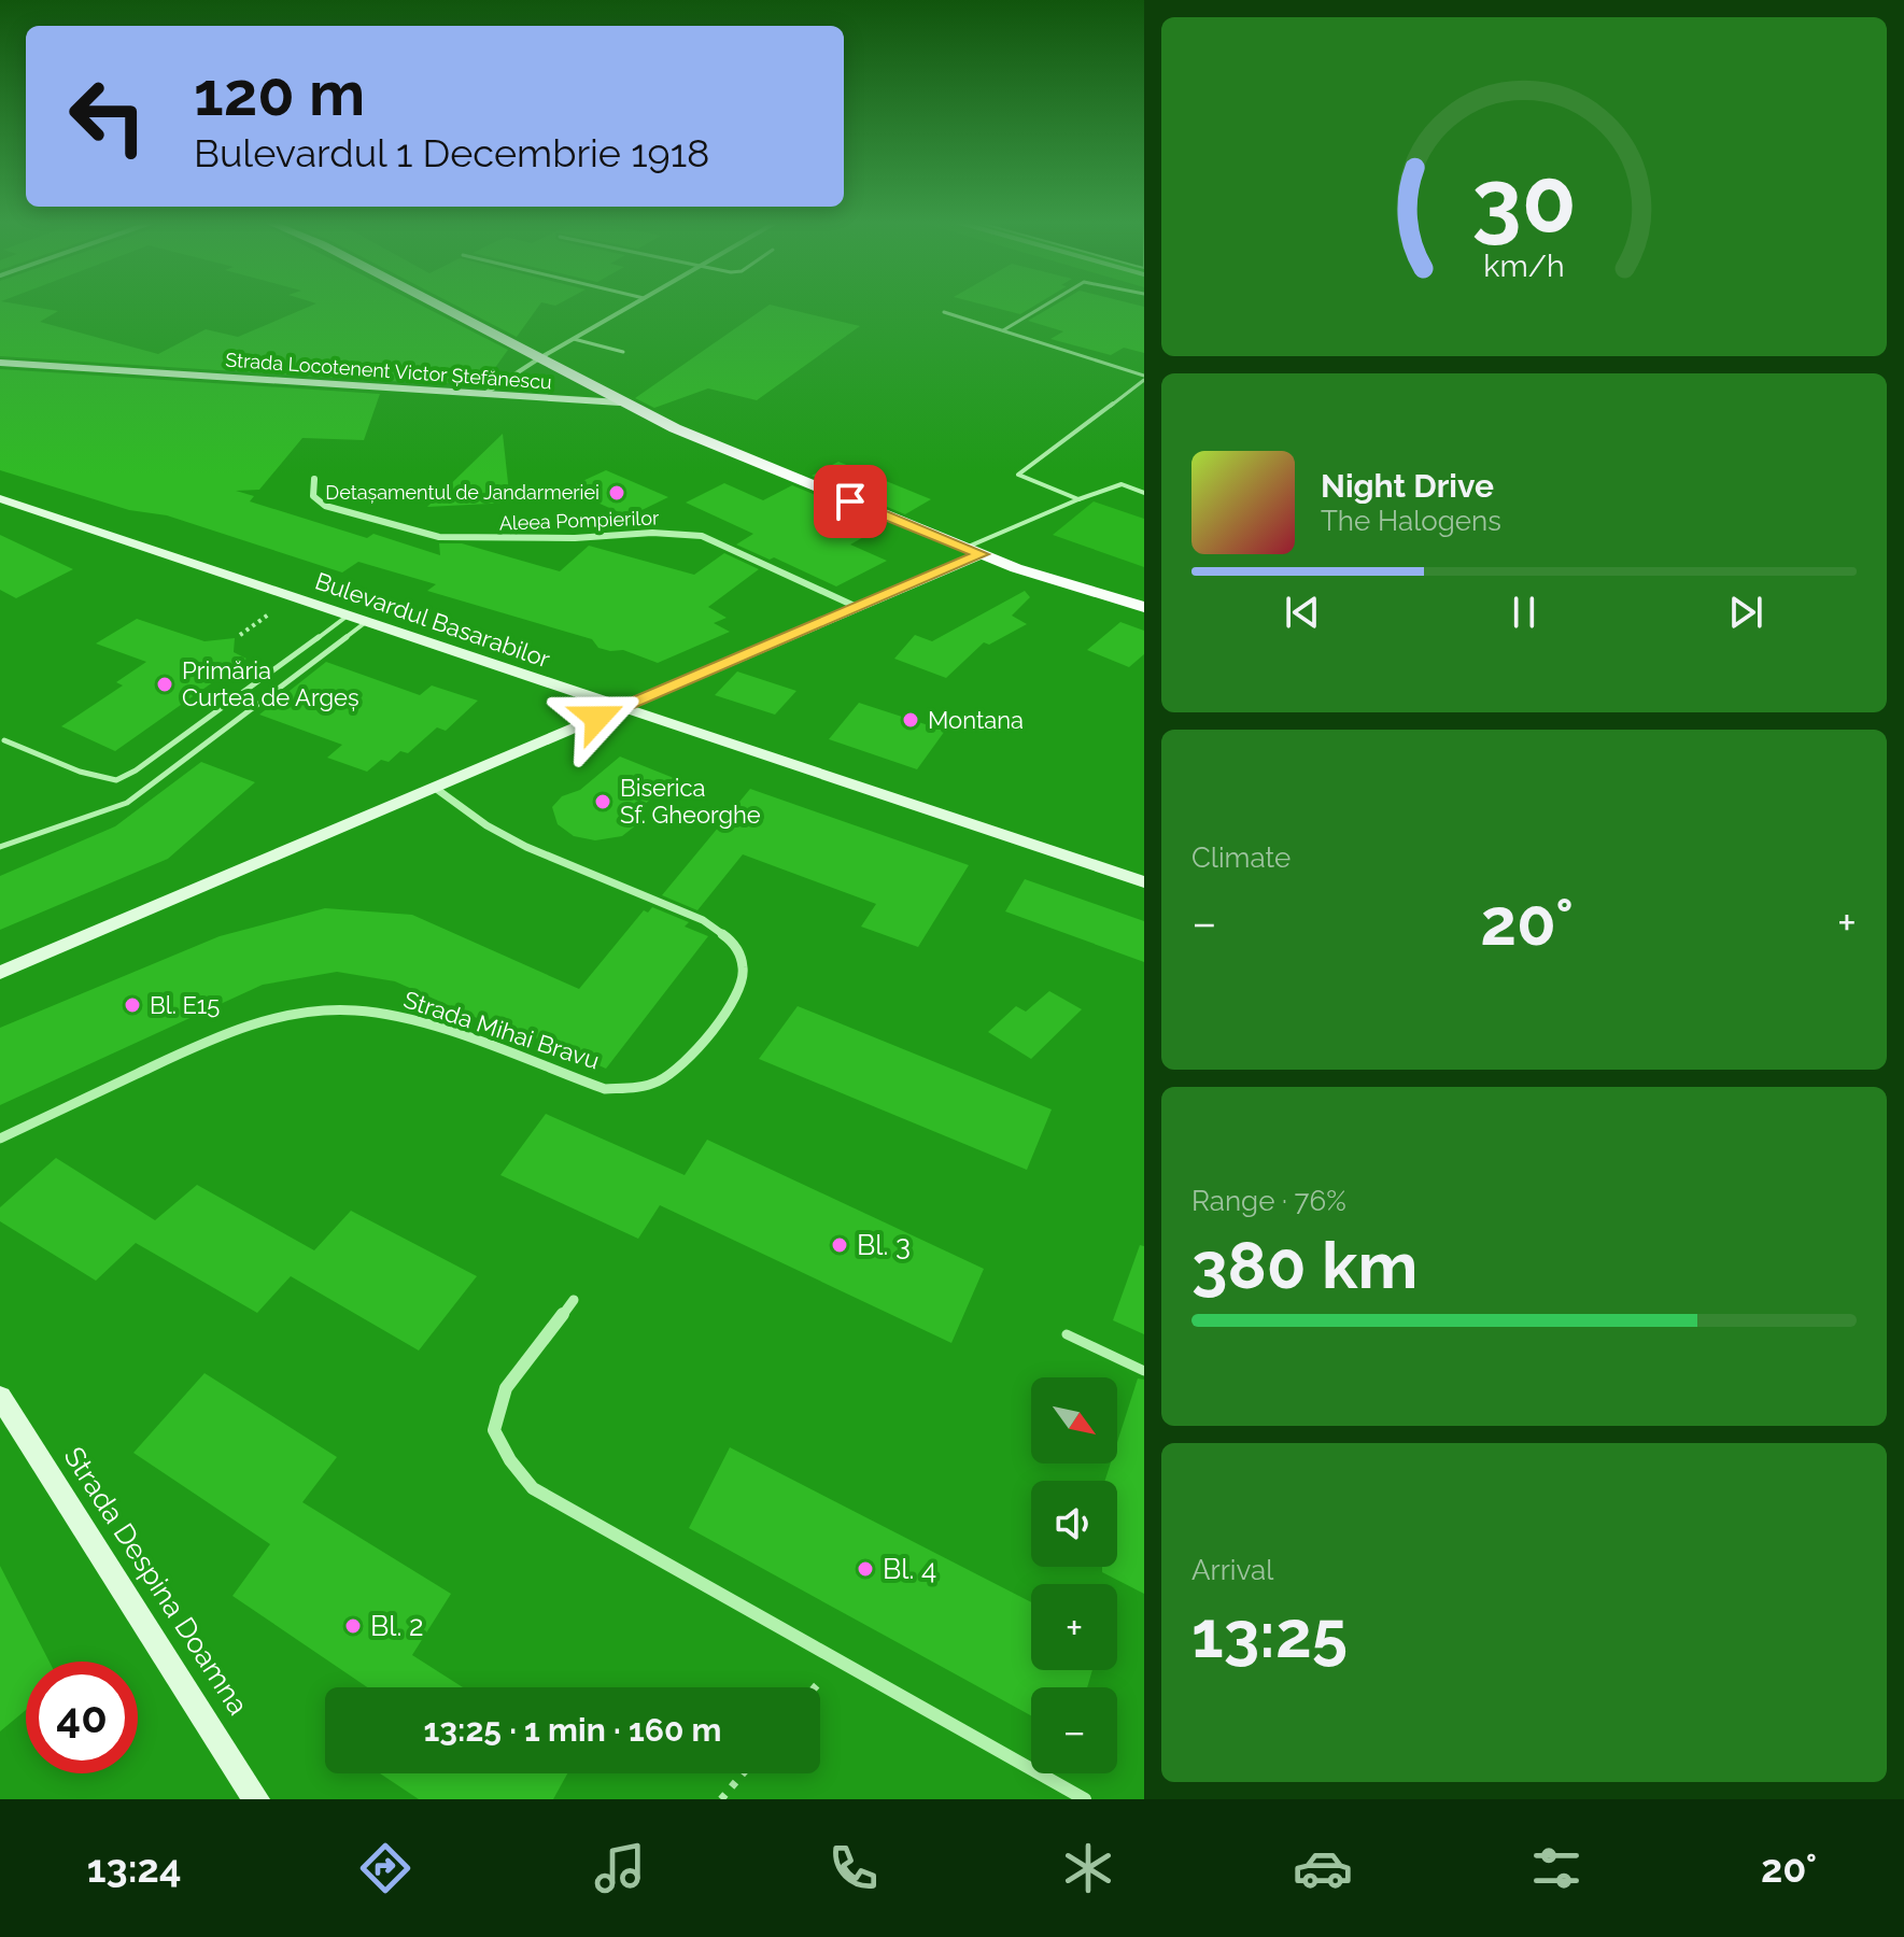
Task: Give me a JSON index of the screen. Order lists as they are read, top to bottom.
{
  "streets": {
    "main road": ["Strada Locotenent Victor Ștefănescu", "Bulevardul Basarabilor", "Strada Despina Doamna"],
    "street": ["Aleea Pompierilor", "Strada Mihai Bravu"]
  },
  "places": [
    "Detașamentul de Jandarmeriei",
    "Primăria Curtea de Argeș",
    "Montana",
    "Biserica Sf. Gheorghe",
    "Bl. E15",
    "Bl. 3",
    "Bl. 4",
    "Bl. 2"
  ],
  "north": "bottom right",
  "page": {
    "turn": ["120 m", "Bulevardul 1 Decembrie 1918"],
    "song": ["Night Drive", "The Halogens"],
    "tile": [
      "Climate",
      ["Range · 76%", "380 km"],
      ["Arrival", "13:25"]
    ],
    "heat": ["−", "20°", "+"],
    "map_buttons": ["+", "−"],
    "limit": "40",
    "trip": "13:25 · 1 min · 160 m",
    "tabs": ["13:24", "20°"],
    "gauge": ["30", "km/h"]
  }
}
